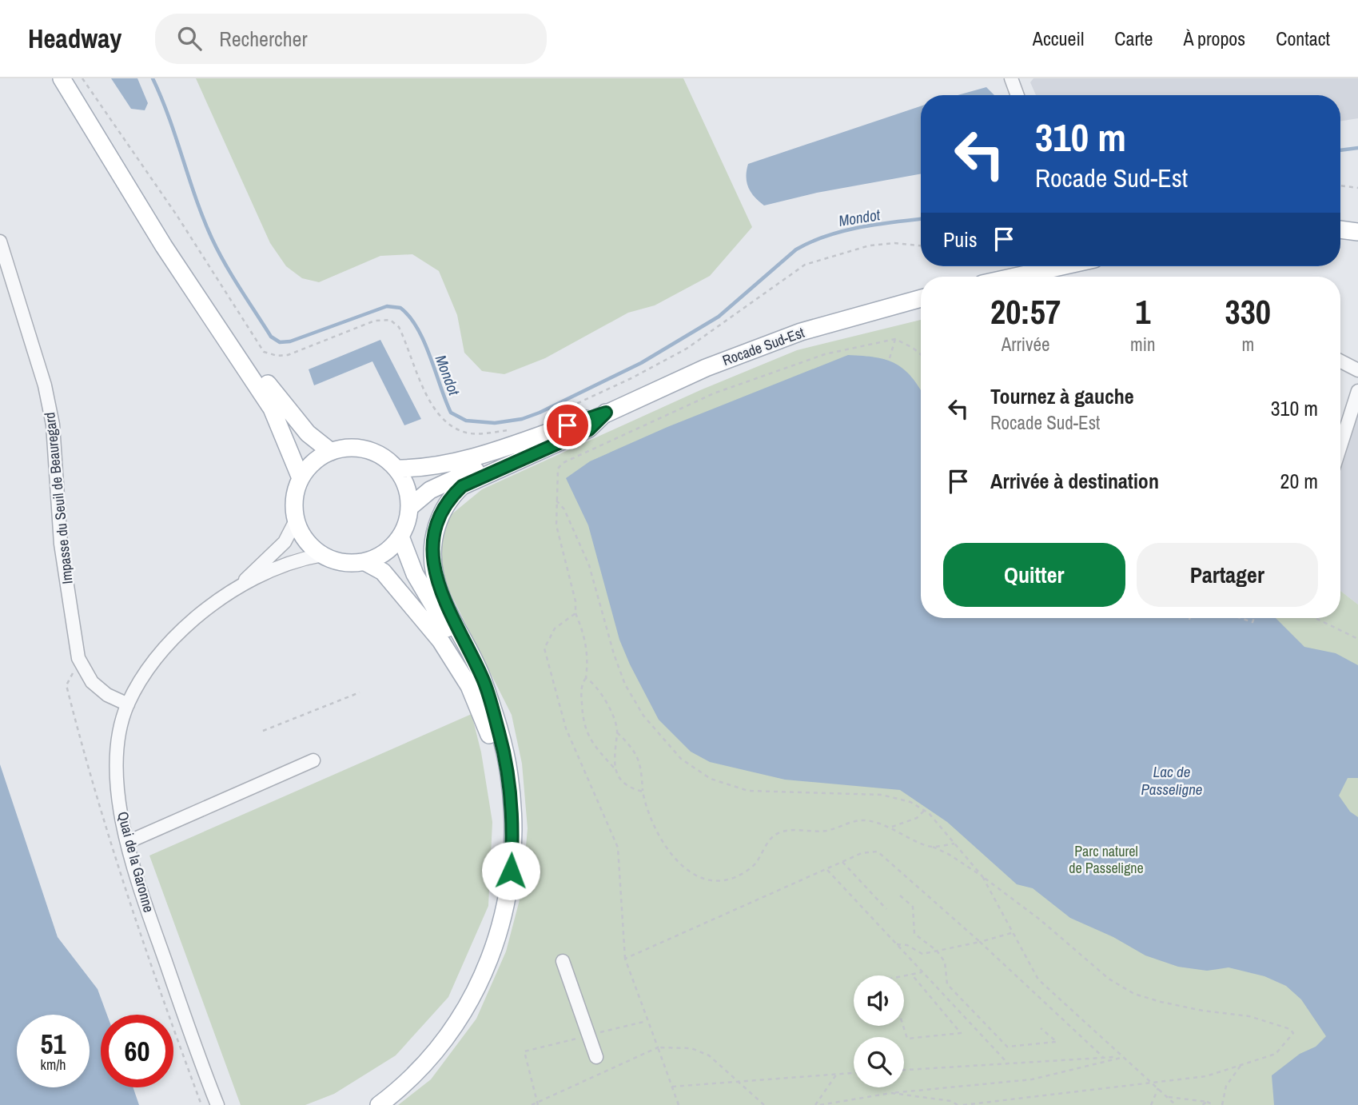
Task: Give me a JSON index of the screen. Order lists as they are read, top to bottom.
{
  "streets": {
    "main road": ["Rocade Sud-Est"],
    "street": ["Impasse du Seuil de Beauregard", "Quai de la Garonne"]
  },
  "crossings": [
    ["Rocade Sud-Est", "Quai de la Garonne"],
    ["Impasse du Seuil de Beauregard", "Quai de la Garonne"]
  ],
  "water": ["Mondot", "Lac de Passeligne"],
  "parks": ["Parc naturel de Passeligne"],
  "page": {
    "header": "Headway",
    "search": "Rechercher",
    "nav": [
      "Accueil",
      "Carte",
      "À propos",
      "Contact"
    ],
    "turn": ["310 m", "Rocade Sud-Est"],
    "then": "Puis",
    "eta": [
      "20:57",
      "Arrivée",
      "1",
      "min",
      "330",
      "m"
    ],
    "list": [
      {
        "name": "Tournez à gauche",
        "note": "Rocade Sud-Est",
        "value": "310 m"
      },
      {
        "name": "Arrivée à destination",
        "value": "20 m"
      }
    ],
    "buttons": ["Quitter", "Partager"],
    "speed": "51 km/h",
    "limit": "60"
  }
}
